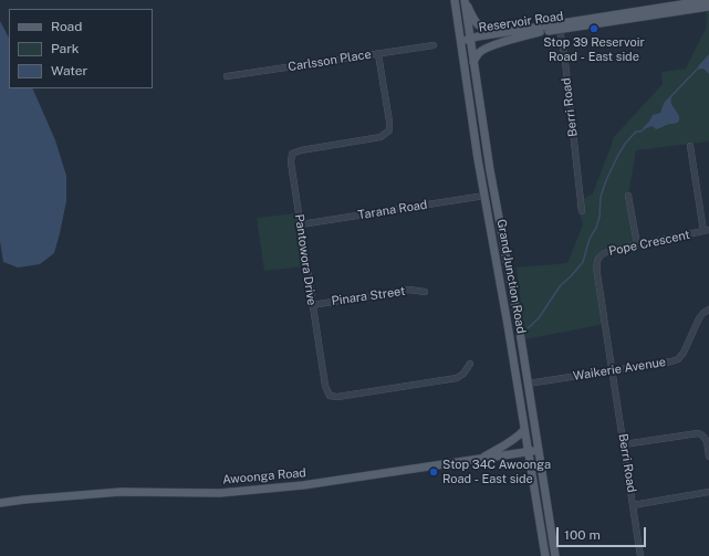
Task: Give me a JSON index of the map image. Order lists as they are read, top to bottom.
{
  "streets": {
    "main road": ["Reservoir Road", "Grand Junction Road", "Awoonga Road"],
    "street": [
      "Carlsson Place",
      "Berri Road",
      "Tarana Road",
      "Pope Crescent",
      "Pantowora Drive",
      "Pinara Street",
      "Waikerie Avenue"
    ]
  },
  "crossings": [
    ["Reservoir Road", "Berri Road"],
    ["Reservoir Road", "Grand Junction Road"],
    ["Carlsson Place", "Pantowora Drive"],
    ["Berri Road", "Pope Crescent"],
    ["Berri Road", "Waikerie Avenue"],
    ["Tarana Road", "Pantowora Drive"],
    ["Tarana Road", "Grand Junction Road"],
    ["Pope Crescent", "Waikerie Avenue"],
    ["Pantowora Drive", "Pinara Street"],
    ["Grand Junction Road", "Waikerie Avenue"],
    ["Grand Junction Road", "Awoonga Road"]
  ],
  "places": ["Stop 39 Reservoir Road - East side", "Stop 34C Awoonga Road - East side"],
  "legend": ["Road", "Park", "Water"],
  "scale_bar": "100 m"
}
